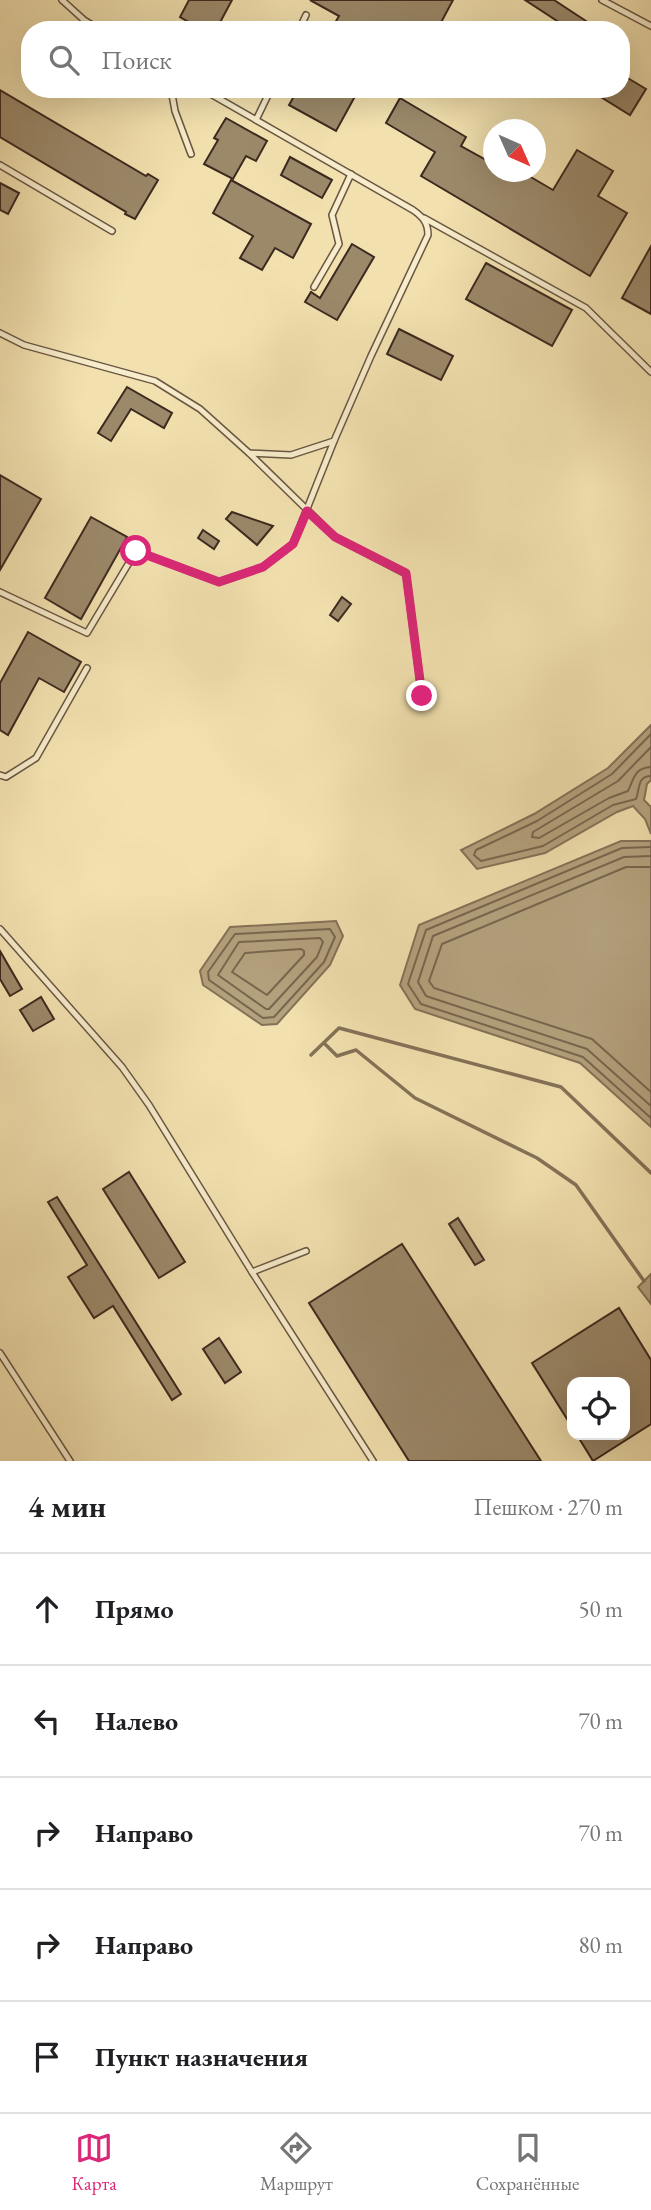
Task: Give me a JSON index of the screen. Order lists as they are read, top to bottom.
{
  "north": "bottom right",
  "page": {
    "search": "Поиск",
    "heading": ["4 мин", "Пешком · 270 m"],
    "list": [
      ["Прямо", "50 m"],
      ["Налево", "70 m"],
      ["Направо", "70 m"],
      ["Направо", "80 m"],
      "Пункт назначения"
    ],
    "nav": ["Карта", "Маршрут", "Сохранённые"]
  }
}
